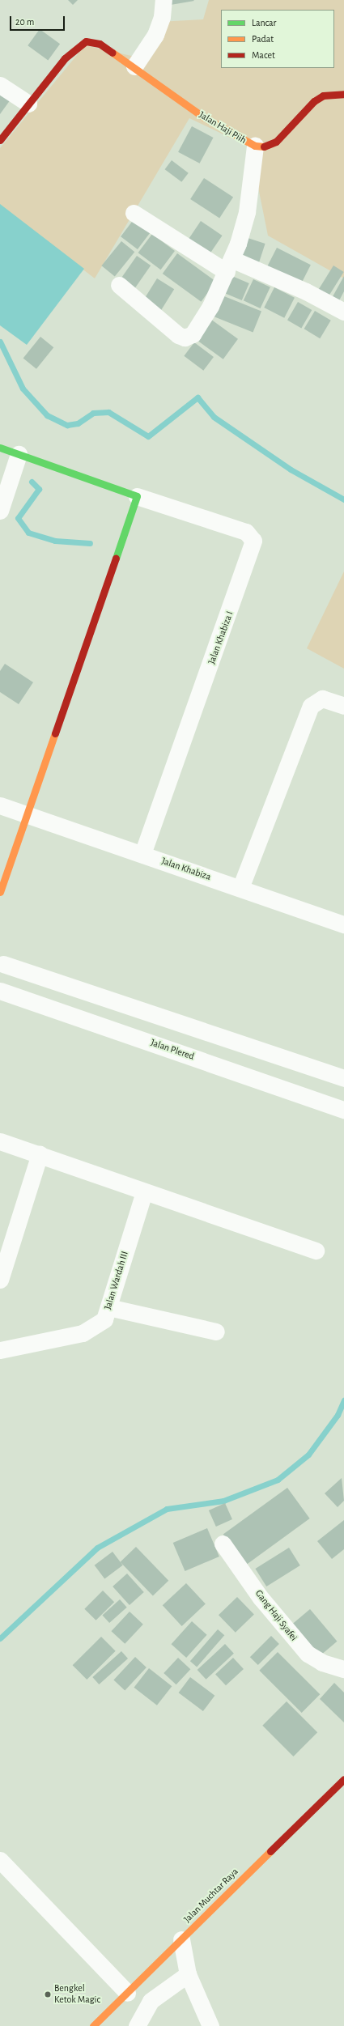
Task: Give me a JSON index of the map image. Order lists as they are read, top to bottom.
{
  "streets": {
    "main road": ["Jalan Haji Piih", "Jalan Muchtar Raya"],
    "street": [
      "Jalan Khabiza I",
      "Jalan Khabiza",
      "Jalan Plered",
      "Jalan Wardah III",
      "Gang Haji Syafei"
    ]
  },
  "crossings": [
    ["Jalan Khabiza I", "Jalan Khabiza"]
  ],
  "places": ["Bengkel Ketok Magic"],
  "legend": ["Lancar", "Padat", "Macet"],
  "scale_bar": "20 m"
}
